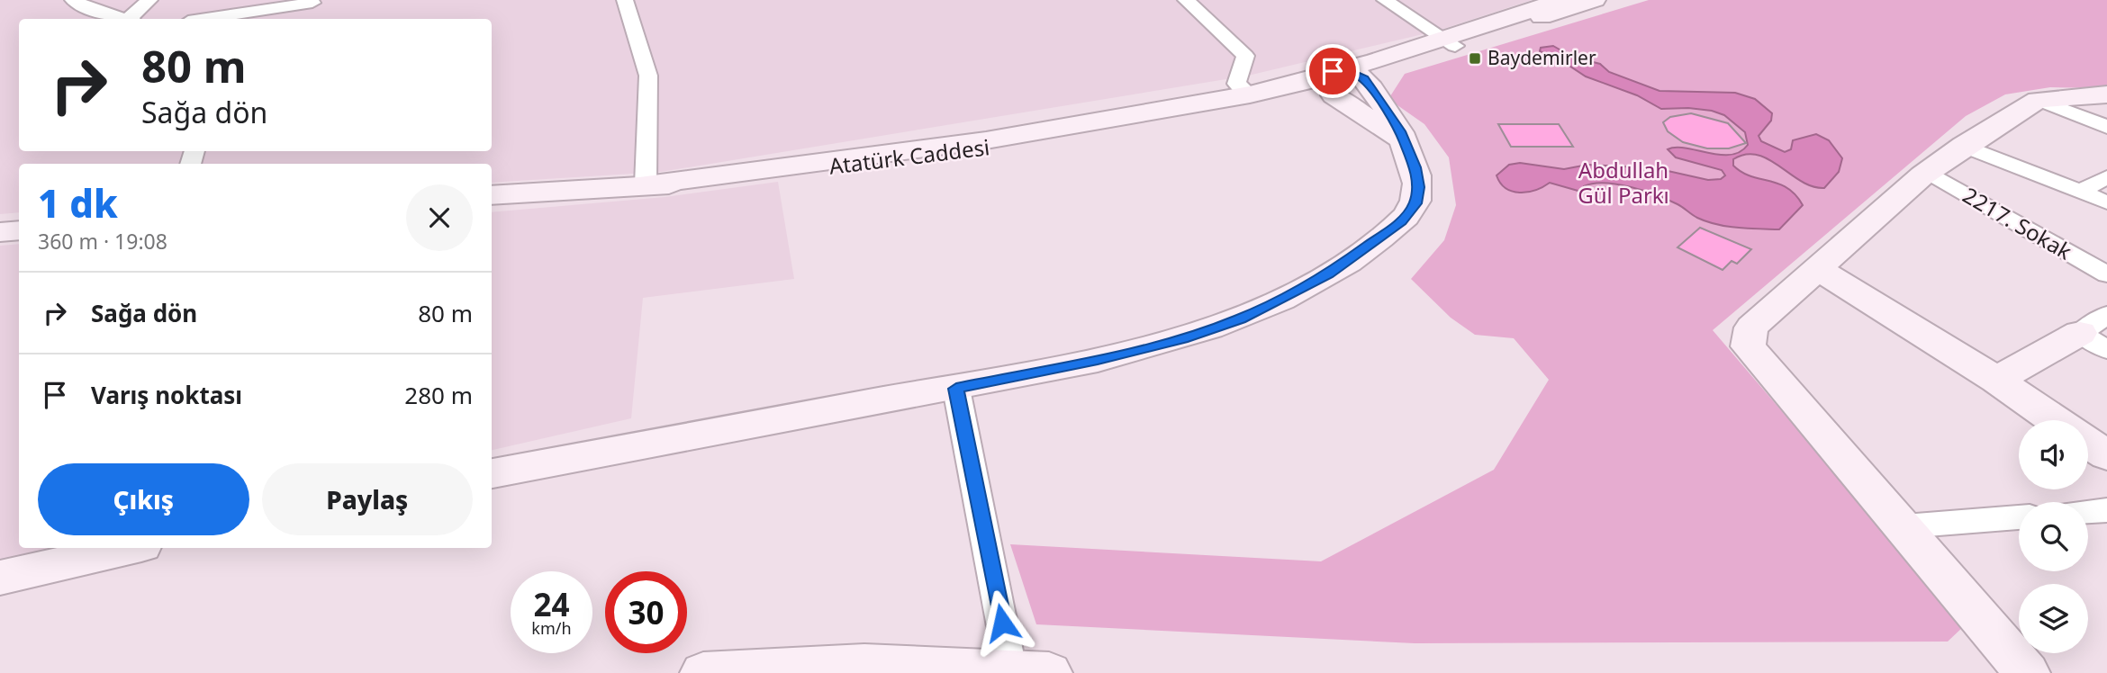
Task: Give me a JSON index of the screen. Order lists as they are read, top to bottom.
{
  "streets": {
    "street": ["Atatürk Caddesi", "2217. Sokak"]
  },
  "parks": ["Abdullah Gül Parkı"],
  "places": {
    "transit": ["Baydemirler"]
  },
  "page": {
    "turn": ["80 m", "Sağa dön"],
    "heading": ["1 dk", "360 m · 19:08"],
    "list": [
      {
        "name": "Sağa dön",
        "value": "80 m"
      },
      {
        "name": "Varış noktası",
        "value": "280 m"
      }
    ],
    "buttons": ["Çıkış", "Paylaş"],
    "speed": "24 km/h",
    "limit": "30"
  }
}
